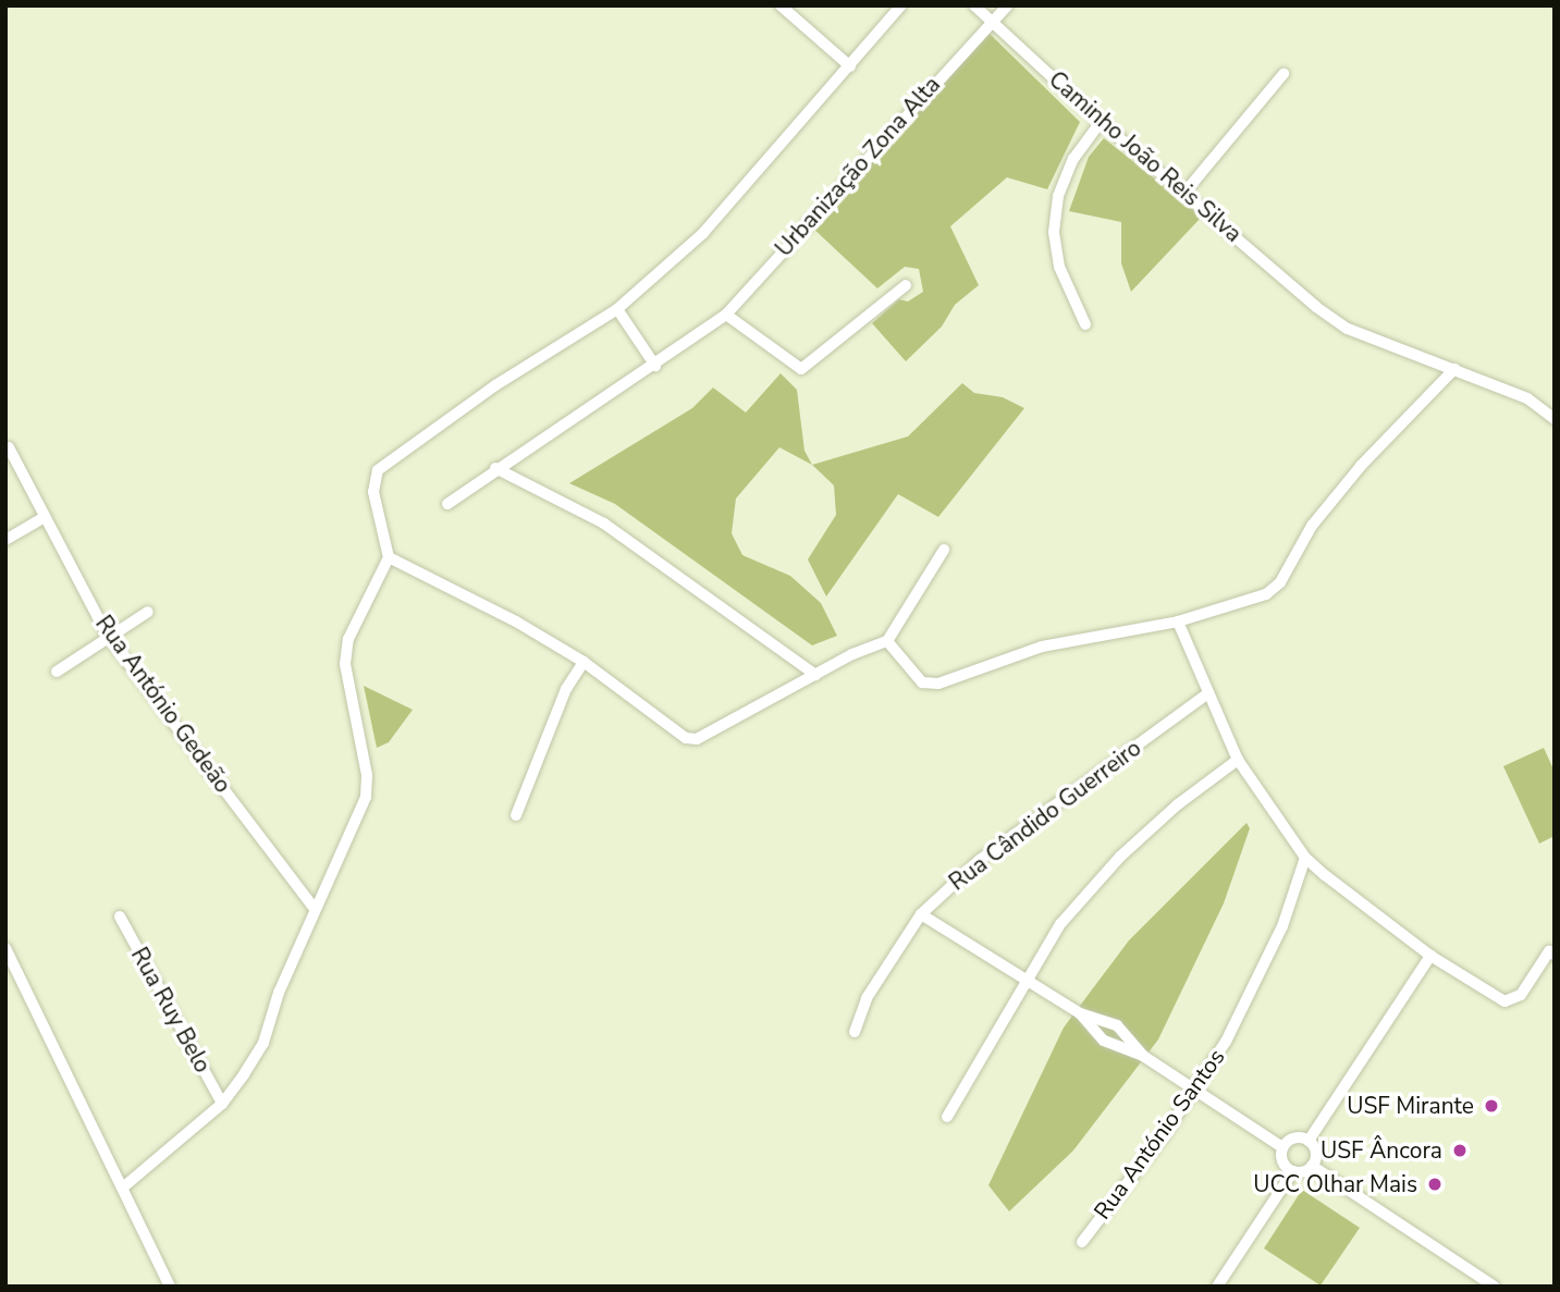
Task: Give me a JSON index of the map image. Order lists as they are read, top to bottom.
{
  "streets": {
    "street": [
      "Caminho João Reis Silva",
      "Urbanização Zona Alta",
      "Rua António Gedeão",
      "Rua Cândido Guerreiro",
      "Rua Ruy Belo",
      "Rua António Santos"
    ]
  },
  "crossings": [
    ["Caminho João Reis Silva", "Urbanização Zona Alta"]
  ],
  "places": ["USF Mirante", "USF Âncora", "UCC Olhar Mais"]
}
